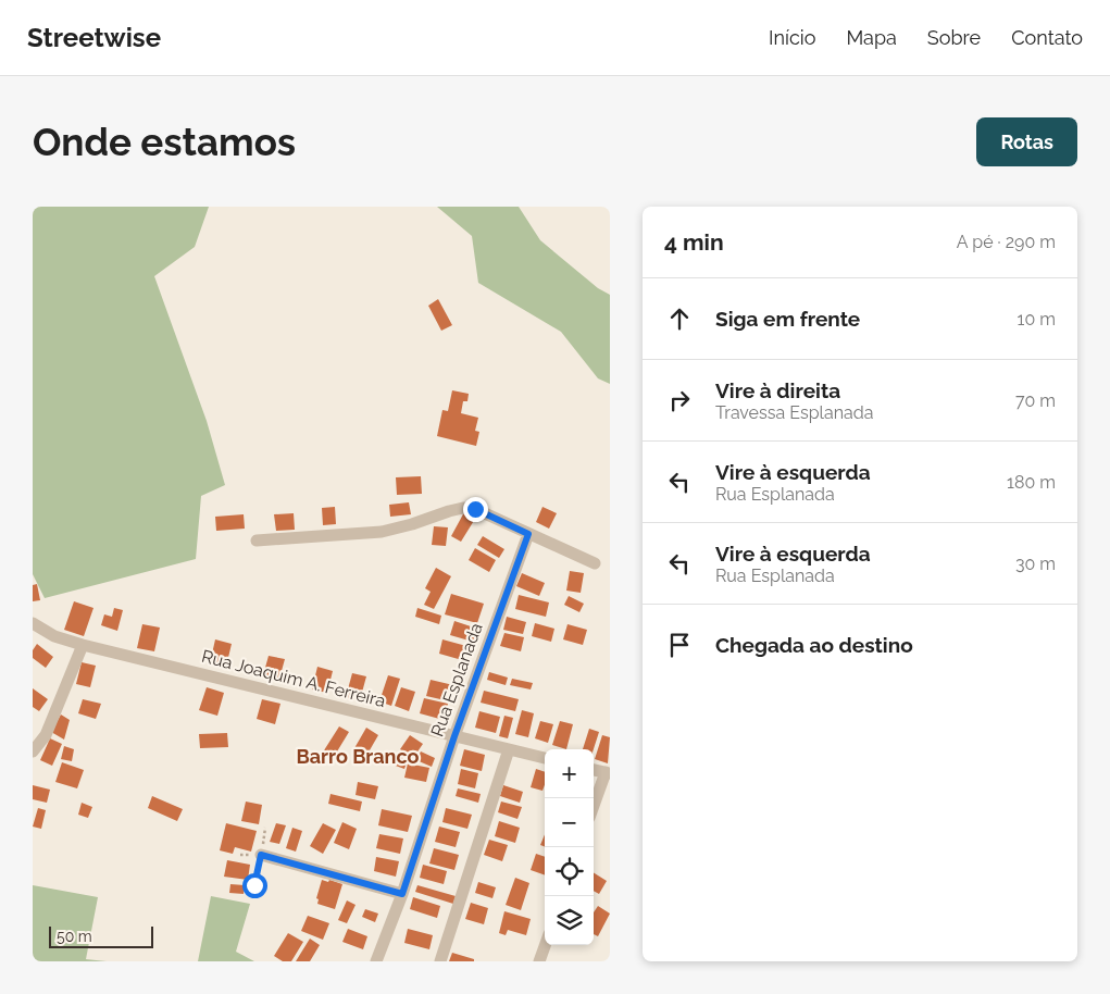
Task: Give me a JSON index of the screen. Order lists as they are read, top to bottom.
{
  "streets": {
    "street": ["Rua Joaquim A. Ferreira", "Rua Esplanada"]
  },
  "crossings": [
    ["Rua Joaquim A. Ferreira", "Rua Esplanada"]
  ],
  "districts": ["Barro Branco"],
  "scale_bar": "50 m",
  "page": {
    "header": "Streetwise",
    "nav": [
      "Início",
      "Mapa",
      "Sobre",
      "Contato"
    ],
    "buttons": "Rotas",
    "title": "Onde estamos",
    "heading": ["4 min", "A pé · 290 m"],
    "list": [
      ["Siga em frente", "10 m"],
      ["Vire à direita", "Travessa Esplanada", "70 m"],
      ["Vire à esquerda", "Rua Esplanada", "180 m"],
      ["Vire à esquerda", "Rua Esplanada", "30 m"],
      "Chegada ao destino"
    ],
    "map_buttons": ["+", "−"],
    "scale": "50 m"
  }
}
